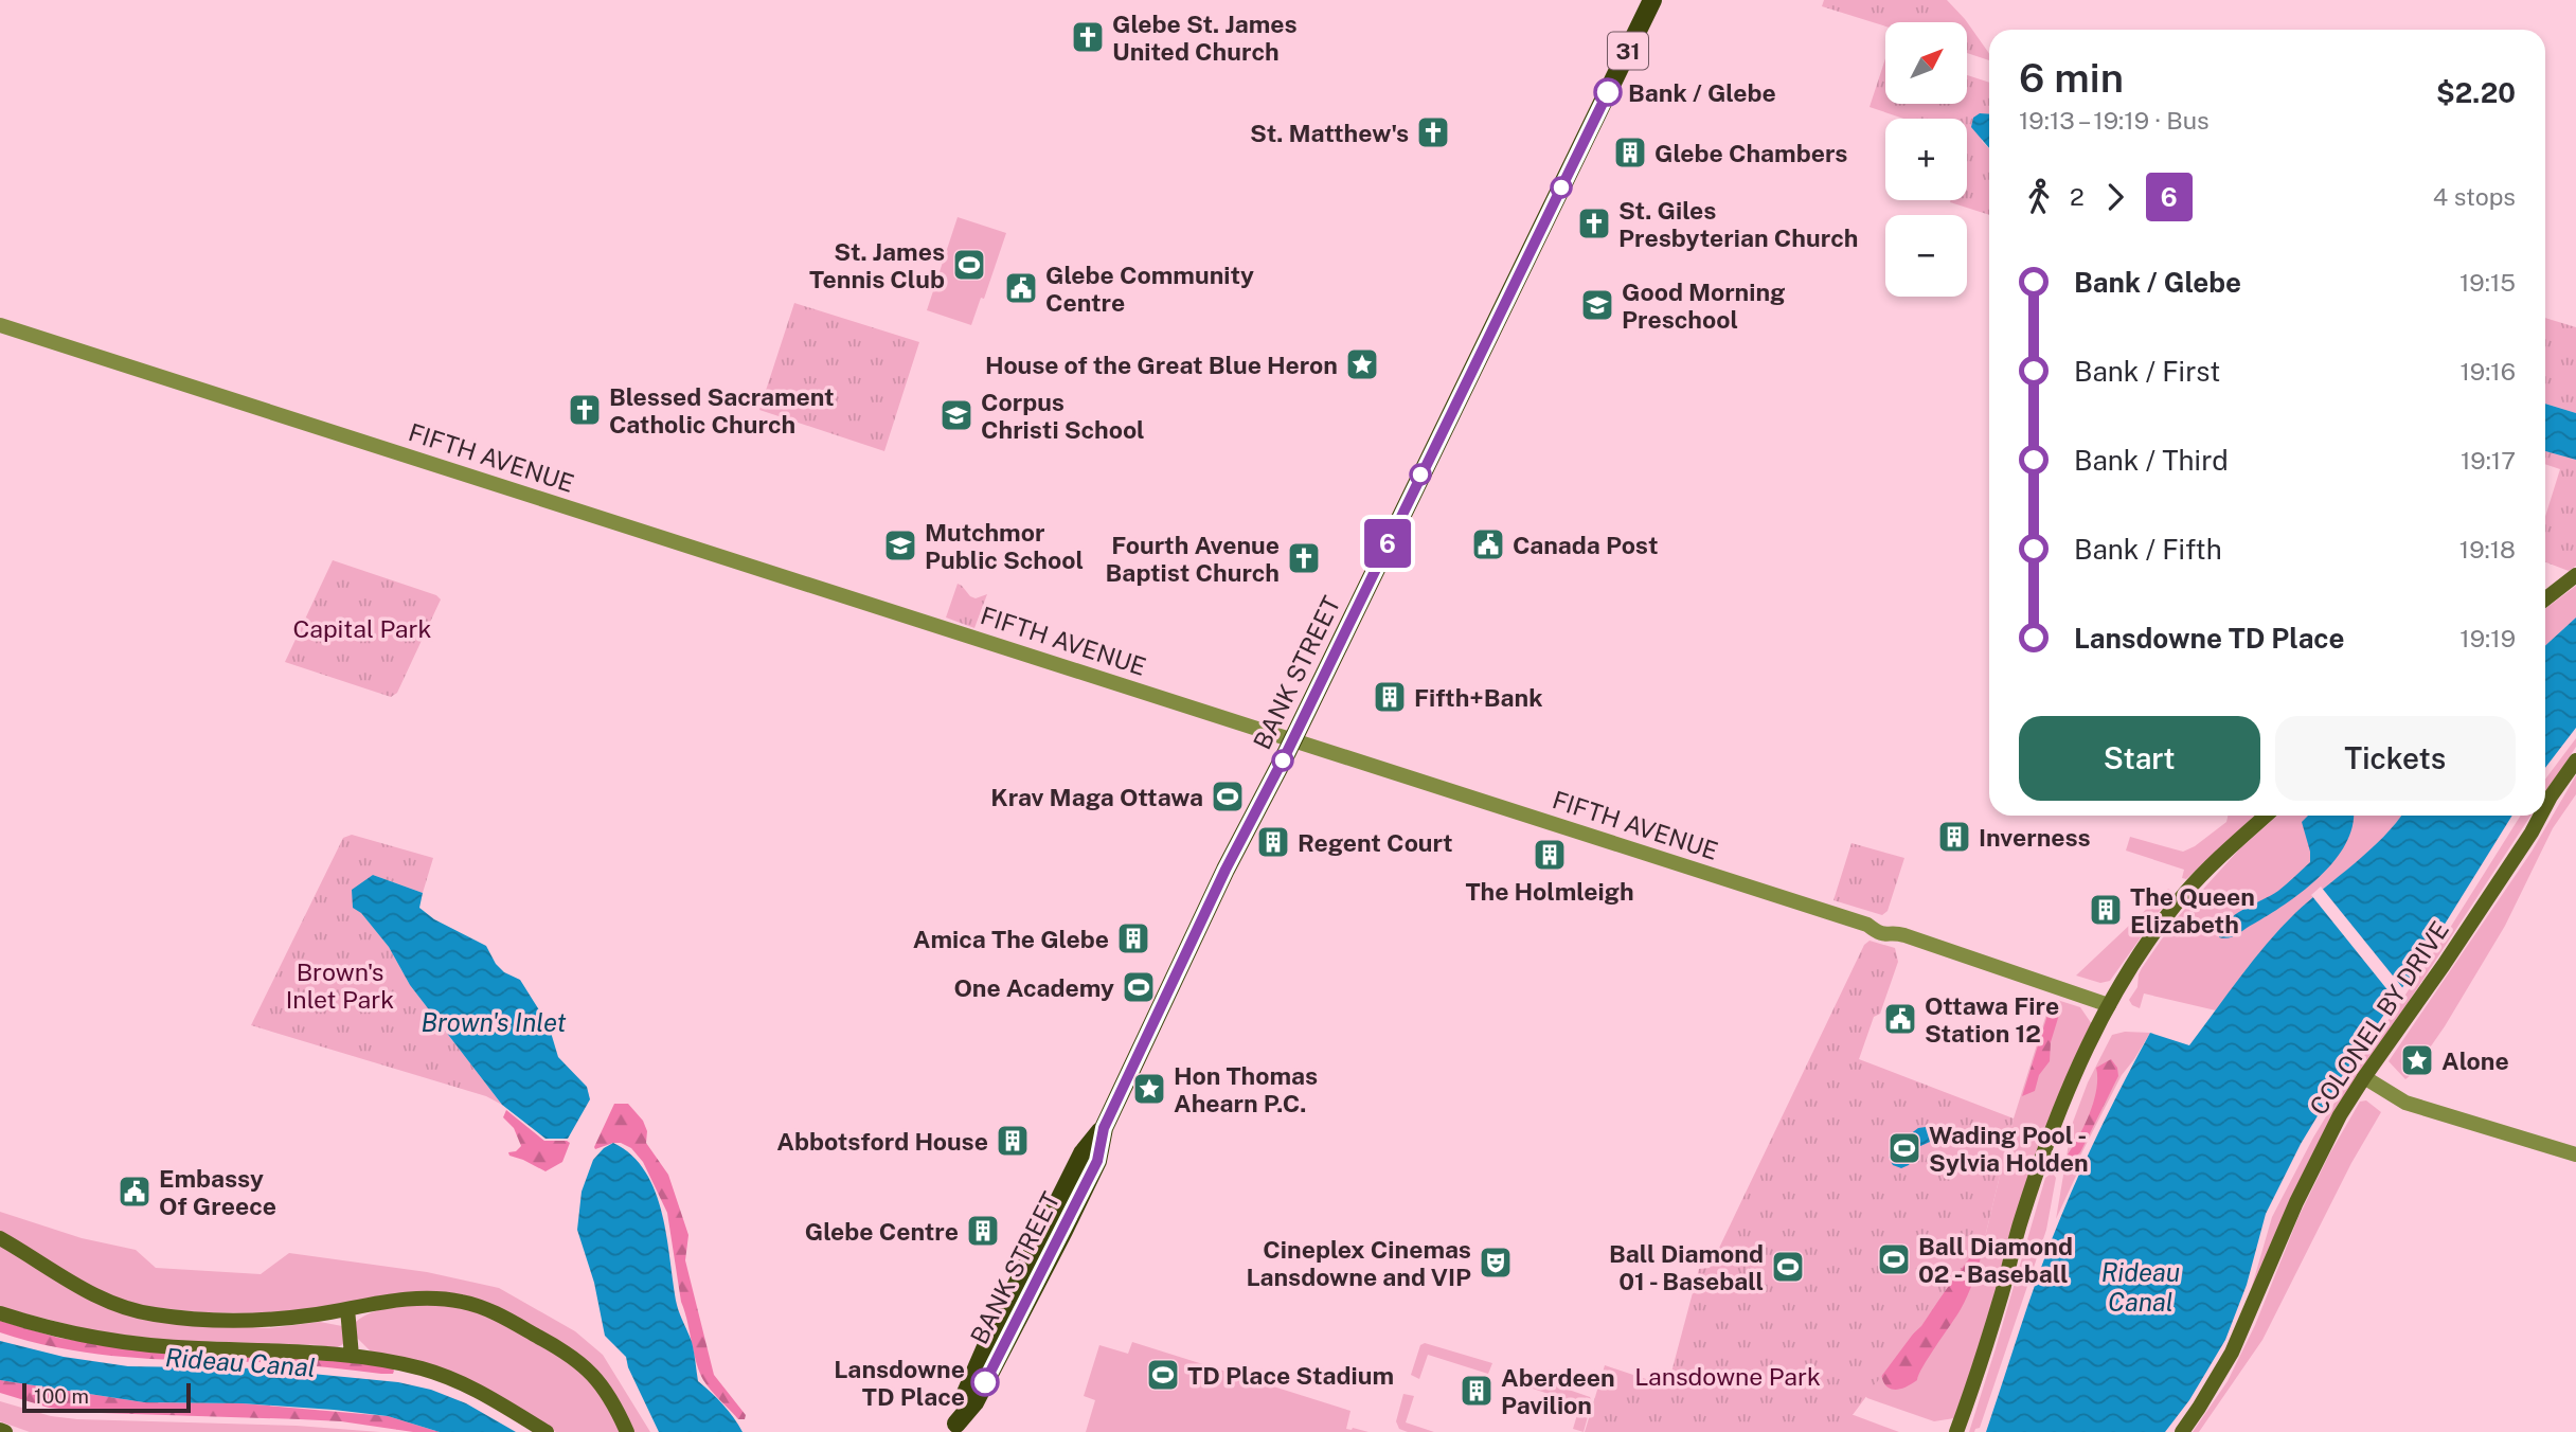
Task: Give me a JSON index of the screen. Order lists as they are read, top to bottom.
{
  "streets": {
    "main road": ["31", "BANK STREET", "COLONEL BY DRIVE"],
    "street": ["FIFTH AVENUE"]
  },
  "crossings": [
    ["FIFTH AVENUE", "BANK STREET"]
  ],
  "water": ["Brown's Inlet", "Rideau Canal"],
  "parks": ["Capital Park", "Brown's Inlet Park", "Lansdowne Park"],
  "places": {
    "church": [
      "Glebe St. James United Church",
      "St. Matthew's",
      "St. Giles Presbyterian Church",
      "Blessed Sacrament Catholic Church",
      "Fourth Avenue Baptist Church"
    ],
    "other": ["Bank / Glebe", "Lansdowne TD Place"],
    "building": [
      "Glebe Chambers",
      "Fifth+Bank",
      "Inverness",
      "Regent Court",
      "The Holmleigh",
      "The Queen Elizabeth",
      "Amica The Glebe",
      "Abbotsford House",
      "Glebe Centre",
      "Aberdeen Pavilion"
    ],
    "sports": [
      "St. James Tennis Club",
      "Krav Maga Ottawa",
      "One Academy",
      "Wading Pool - Sylvia Holden",
      "Ball Diamond 02 - Baseball",
      "Ball Diamond 01 - Baseball",
      "TD Place Stadium"
    ],
    "public building": [
      "Glebe Community Centre",
      "Canada Post",
      "Ottawa Fire Station 12",
      "Embassy Of Greece"
    ],
    "school or university": ["Good Morning Preschool", "Corpus Christi School", "Mutchmor Public School"],
    "place": ["House of the Great Blue Heron", "Alone", "Hon Thomas Ahearn P.C."],
    "theatre": ["Cineplex Cinemas Lansdowne and VIP"]
  },
  "lines": ["bus line 6"],
  "scale_bar": "100 m",
  "north": "top right",
  "page": {
    "on_map": "6",
    "map_buttons": ["+", "−"],
    "heading": ["6 min", "19:13 – 19:19 · Bus", "$2.20"],
    "legs": ["2", "6", "4 stops"],
    "list": [
      {
        "name": "Bank / Glebe",
        "value": "19:15"
      },
      {
        "name": "Bank / First",
        "value": "19:16"
      },
      {
        "name": "Bank / Third",
        "value": "19:17"
      },
      {
        "name": "Bank / Fifth",
        "value": "19:18"
      },
      {
        "name": "Lansdowne TD Place",
        "value": "19:19"
      }
    ],
    "buttons": ["Start", "Tickets"],
    "scale": "100 m"
  }
}
